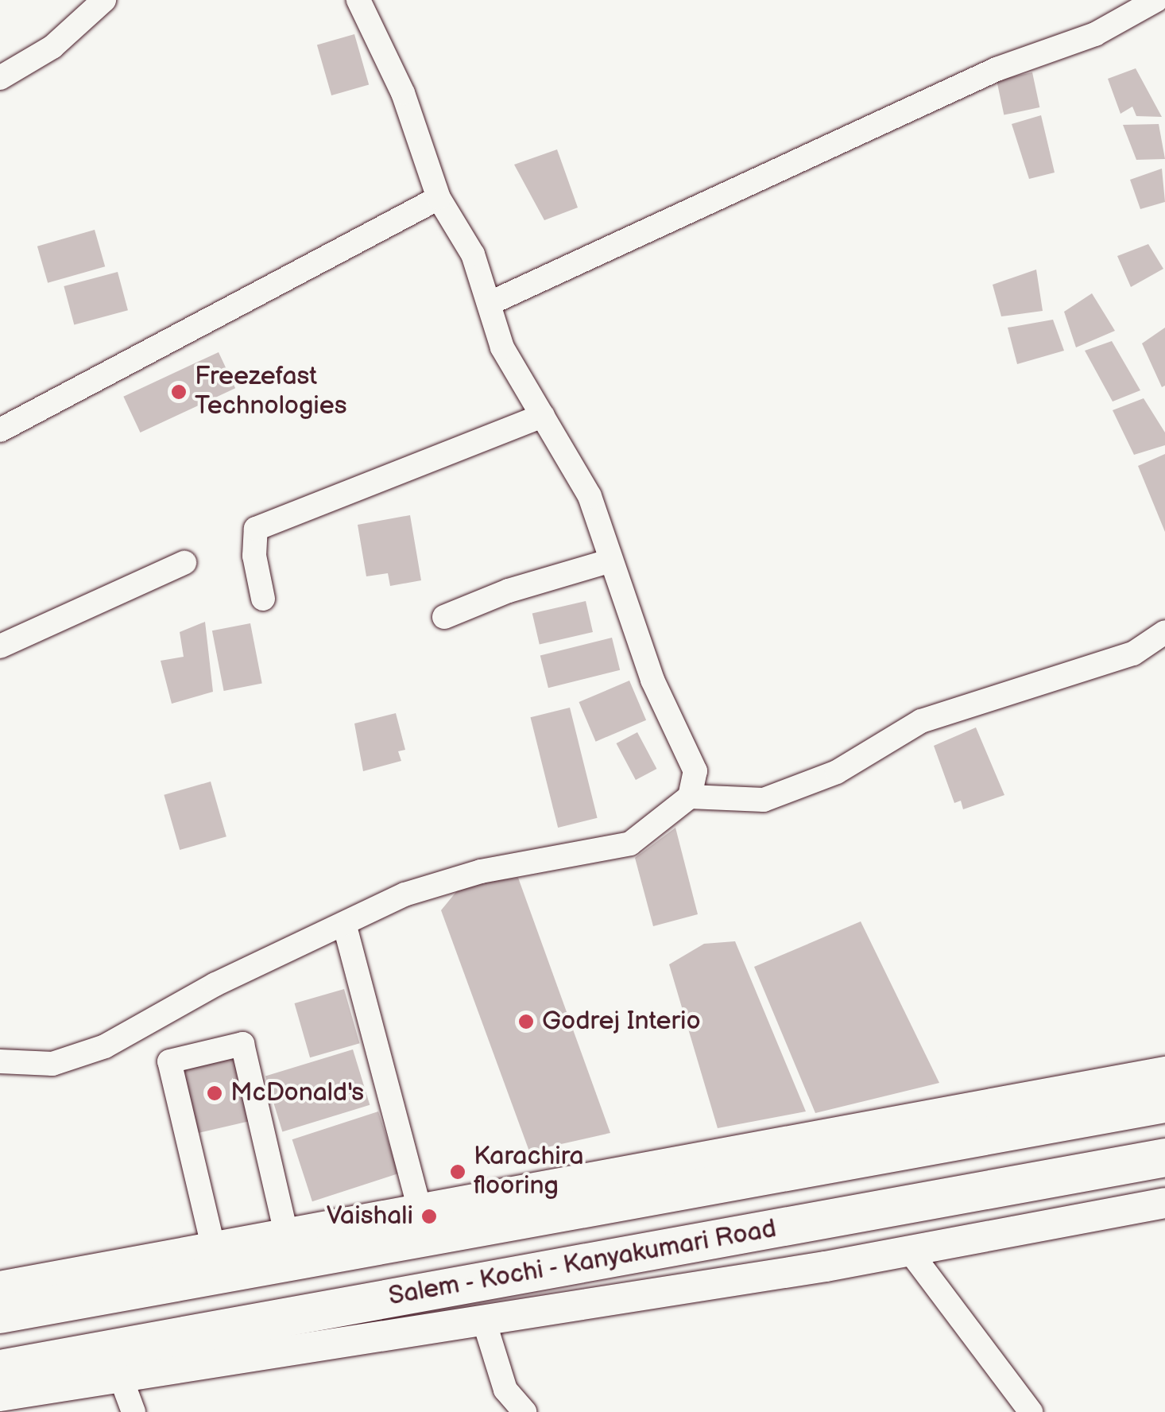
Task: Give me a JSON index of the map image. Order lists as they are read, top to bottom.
{
  "streets": {
    "highway": ["Salem - Kochi - Kanyakumari Road"]
  },
  "places": [
    "Freezefast Technologies",
    "Godrej Interio",
    "McDonald's",
    "Karachira flooring",
    "Vaishali"
  ]
}
